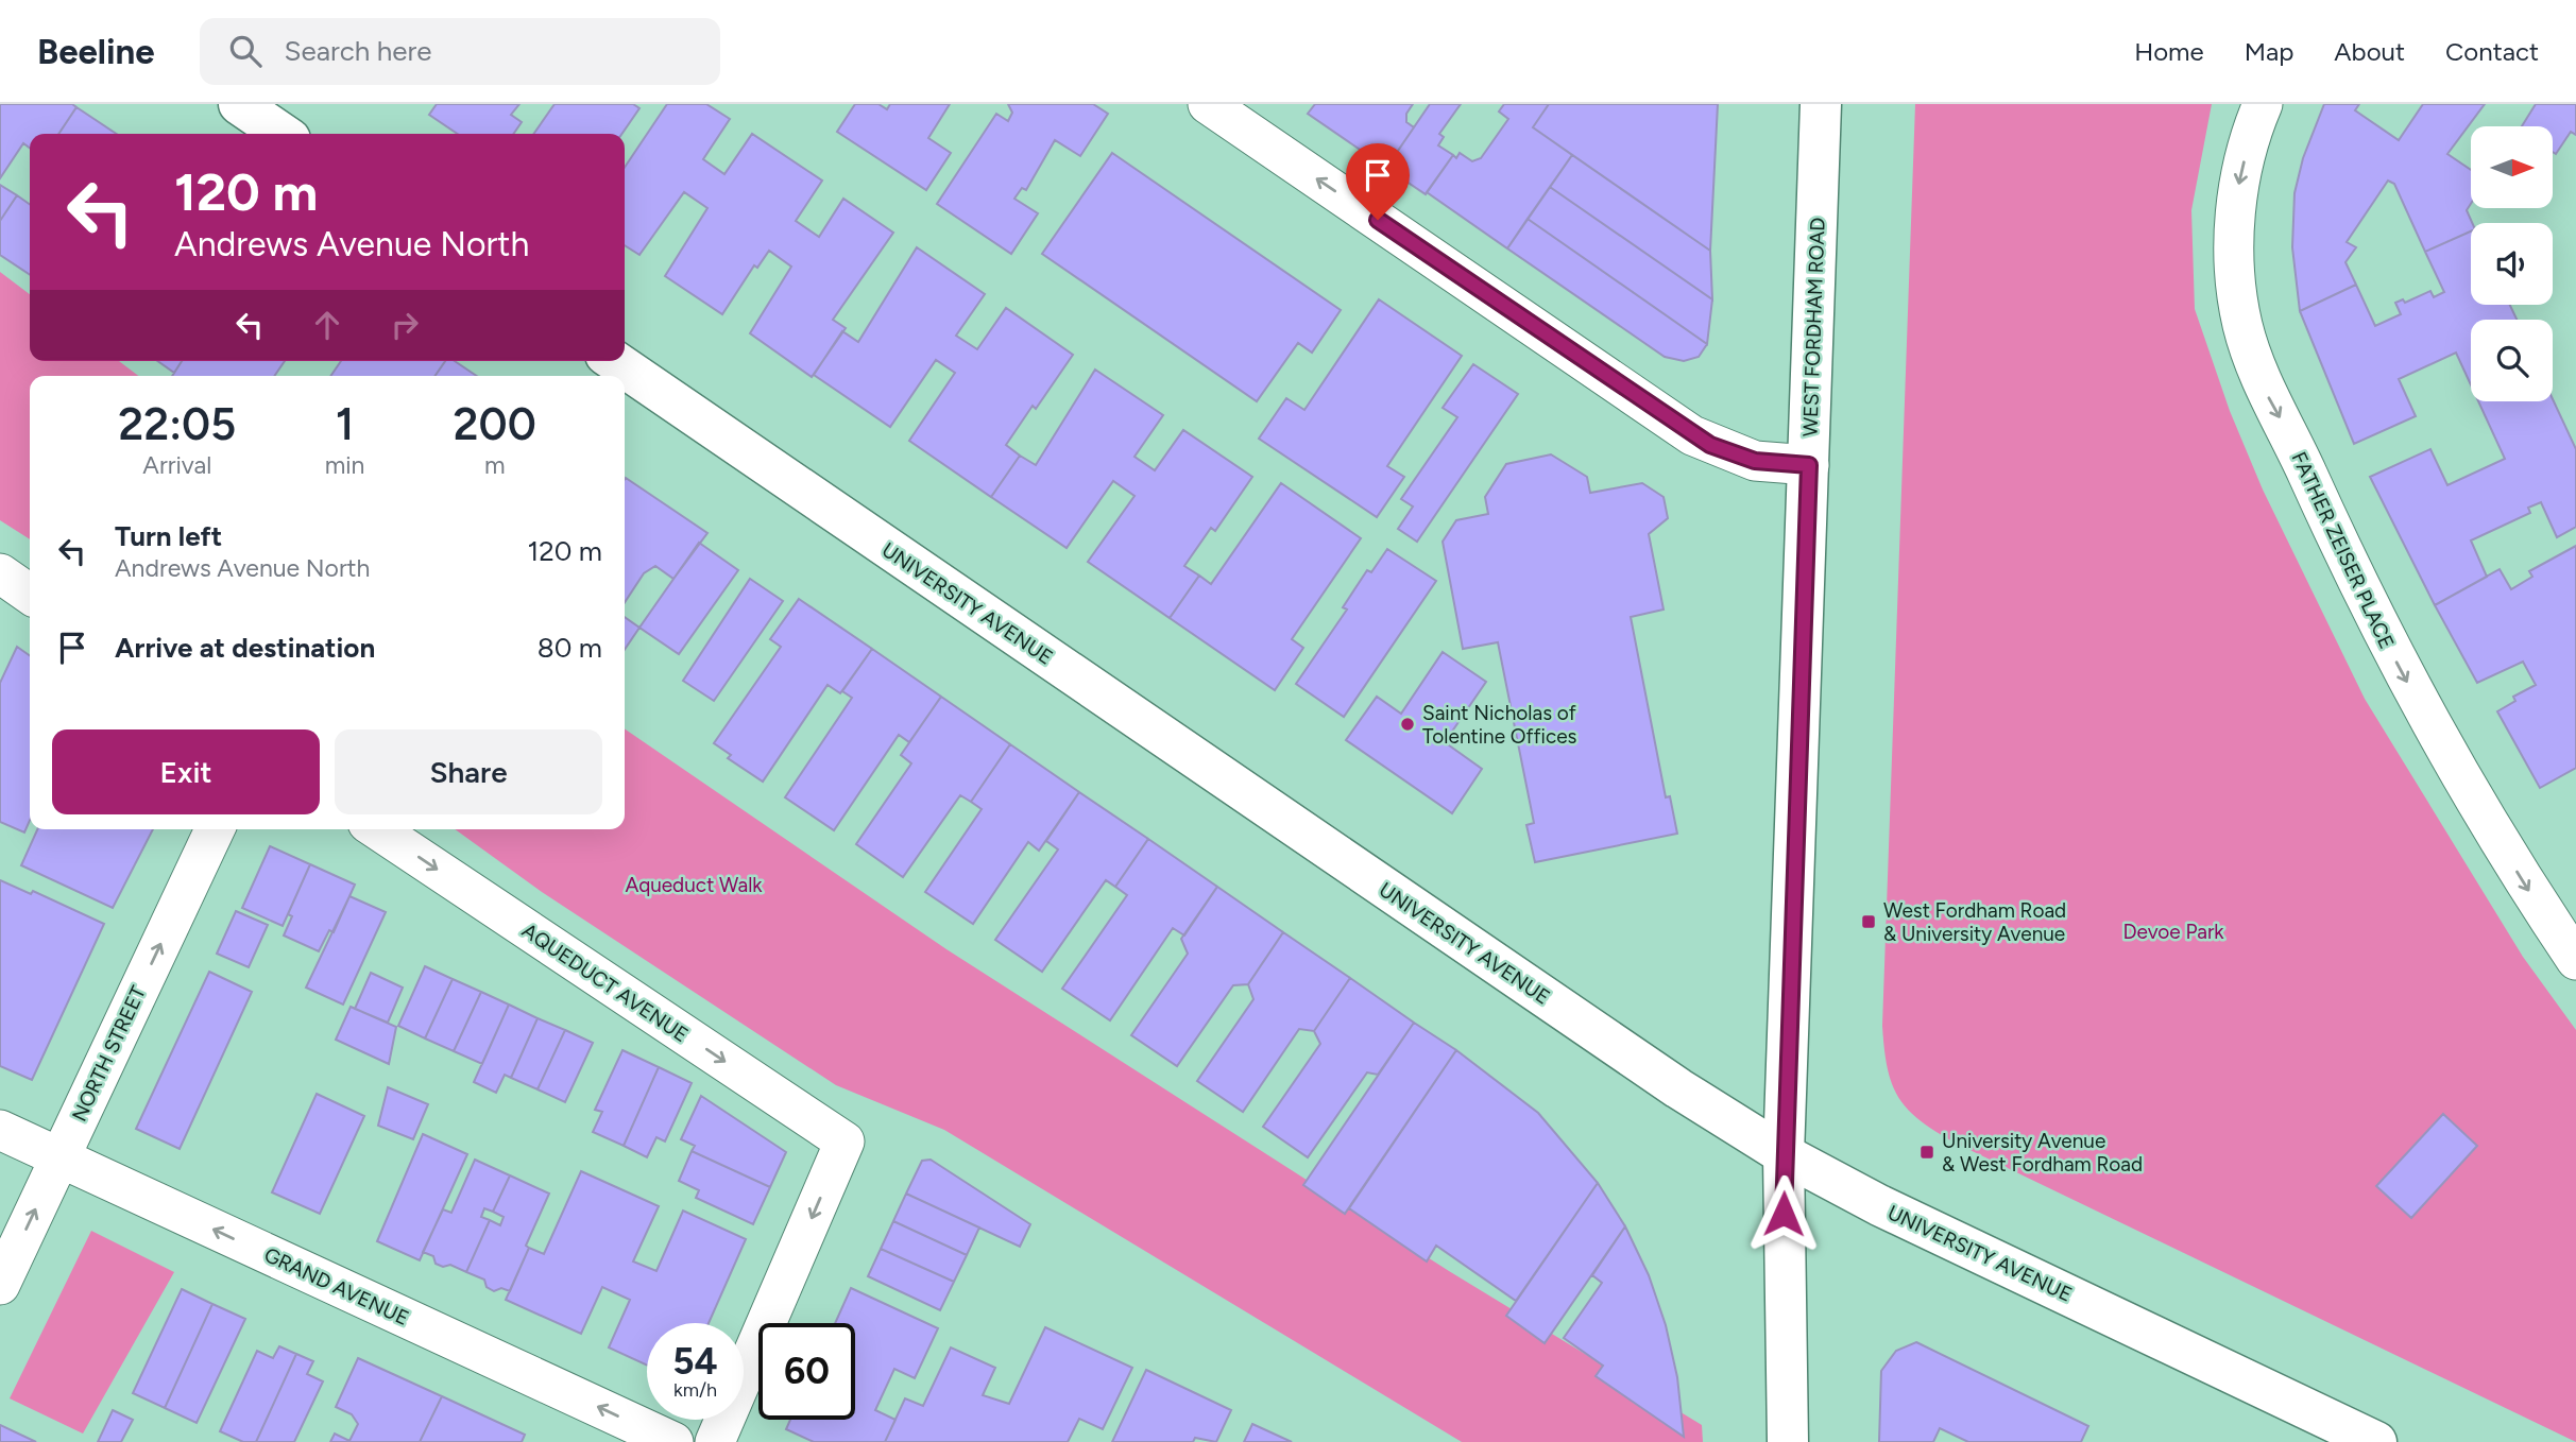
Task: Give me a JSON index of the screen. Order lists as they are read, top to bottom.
{
  "streets": {
    "street": [
      "WEST FORDHAM ROAD",
      "FATHER ZEISER PLACE",
      "UNIVERSITY AVENUE",
      "AQUEDUCT AVENUE",
      "NORTH STREET",
      "GRAND AVENUE"
    ]
  },
  "crossings": [
    ["WEST FORDHAM ROAD", "UNIVERSITY AVENUE"],
    ["NORTH STREET", "GRAND AVENUE"]
  ],
  "one_way": ["FATHER ZEISER PLACE", "NORTH STREET", "GRAND AVENUE"],
  "parks": ["Aqueduct Walk", "Devoe Park"],
  "places": {
    "other": ["Saint Nicholas of Tolentine Offices"],
    "transit": ["West Fordham Road & University Avenue", "University Avenue & West Fordham Road"]
  },
  "north": "right",
  "page": {
    "header": "Beeline",
    "search": "Search here",
    "nav": [
      "Home",
      "Map",
      "About",
      "Contact"
    ],
    "turn": ["120 m", "Andrews Avenue North"],
    "eta": [
      "22:05",
      "Arrival",
      "1",
      "min",
      "200",
      "m"
    ],
    "list": [
      {
        "name": "Turn left",
        "note": "Andrews Avenue North",
        "value": "120 m"
      },
      {
        "name": "Arrive at destination",
        "value": "80 m"
      }
    ],
    "buttons": ["Exit", "Share"],
    "speed": "54 km/h",
    "limit": "60"
  }
}
